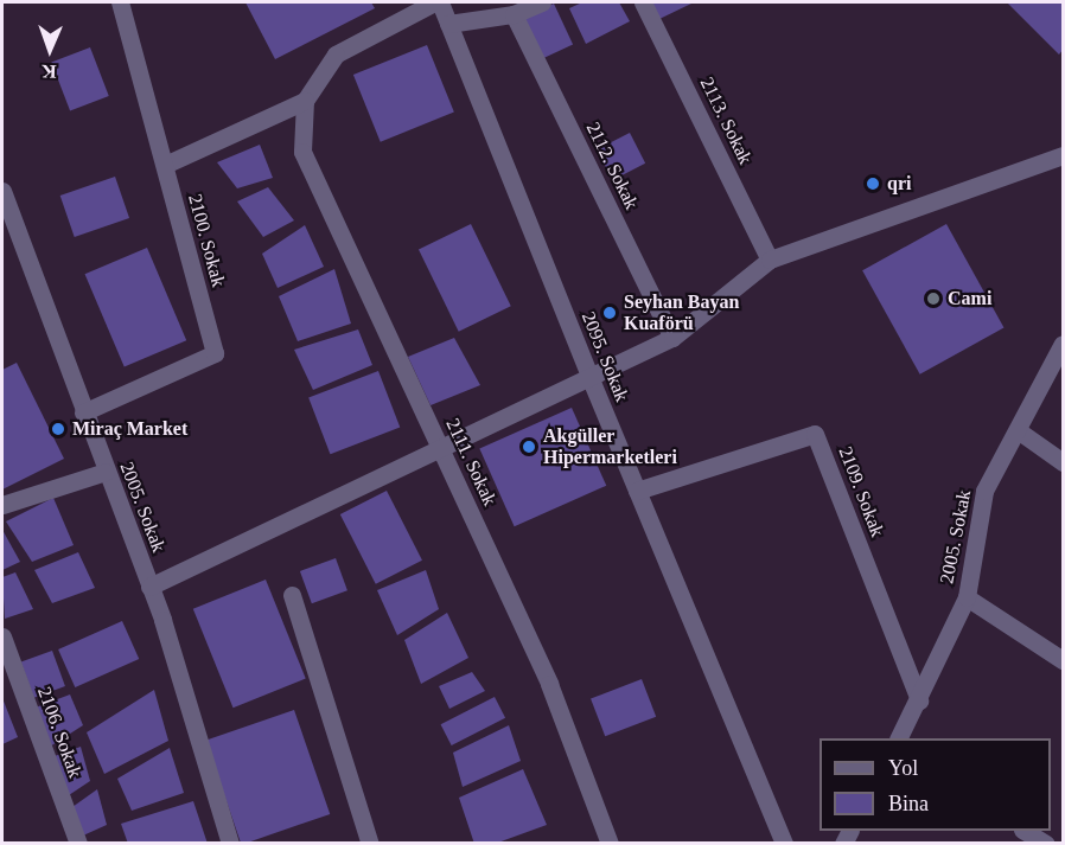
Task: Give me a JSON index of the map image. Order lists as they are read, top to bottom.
{
  "streets": {
    "street": [
      "2113. Sokak",
      "2112. Sokak",
      "2100. Sokak",
      "2095. Sokak",
      "2111. Sokak",
      "2109. Sokak",
      "2005. Sokak",
      "2106. Sokak"
    ]
  },
  "crossings": [
    ["2100. Sokak", "2005. Sokak"],
    ["2095. Sokak", "2109. Sokak"],
    ["2109. Sokak", "2005. Sokak"]
  ],
  "places": [
    "qri",
    "Cami",
    "Seyhan Bayan Kuaförü",
    "Miraç Market",
    "Akgüller Hipermarketleri"
  ],
  "legend": ["Yol", "Bina"],
  "north": "bottom"
}
